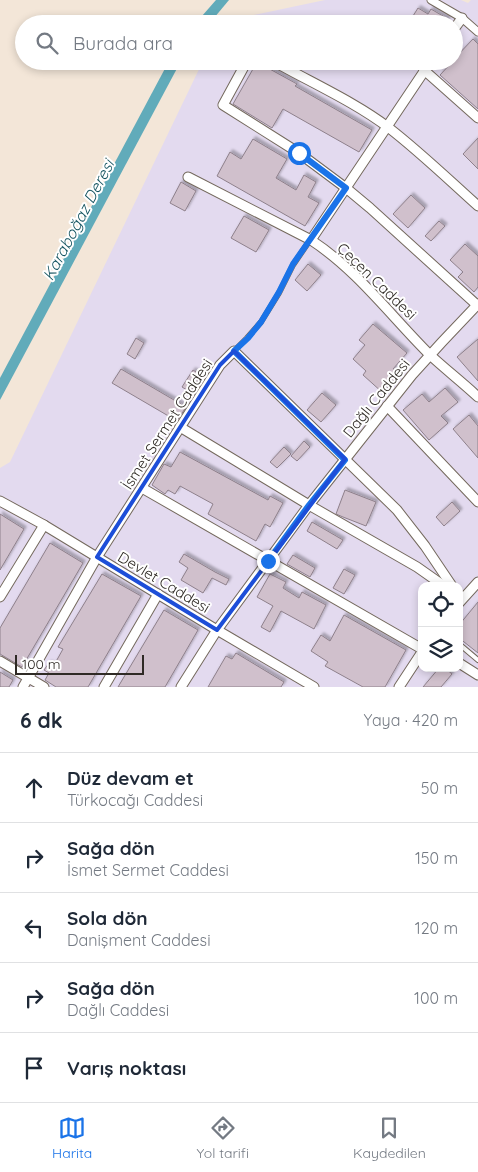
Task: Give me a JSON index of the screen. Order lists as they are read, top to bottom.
{
  "streets": {
    "street": [
      "Çeçen Caddesi",
      "Dağlı Caddesi",
      "İsmet Sermet Caddesi",
      "Devlet Caddesi"
    ]
  },
  "crossings": [
    ["Çeçen Caddesi", "Dağlı Caddesi"],
    ["Çeçen Caddesi", "İsmet Sermet Caddesi"],
    ["Dağlı Caddesi", "Devlet Caddesi"],
    ["İsmet Sermet Caddesi", "Devlet Caddesi"]
  ],
  "water": ["Karaboğaz Deresi"],
  "scale_bar": "100 m",
  "page": {
    "search": "Burada ara",
    "scale": "100 m",
    "heading": ["6 dk", "Yaya · 420 m"],
    "list": [
      ["Düz devam et", "Türkocağı Caddesi", "50 m"],
      ["Sağa dön", "İsmet Sermet Caddesi", "150 m"],
      ["Sola dön", "Danişment Caddesi", "120 m"],
      ["Sağa dön", "Dağlı Caddesi", "100 m"],
      "Varış noktası"
    ],
    "nav": ["Harita", "Yol tarifi", "Kaydedilen"]
  }
}
